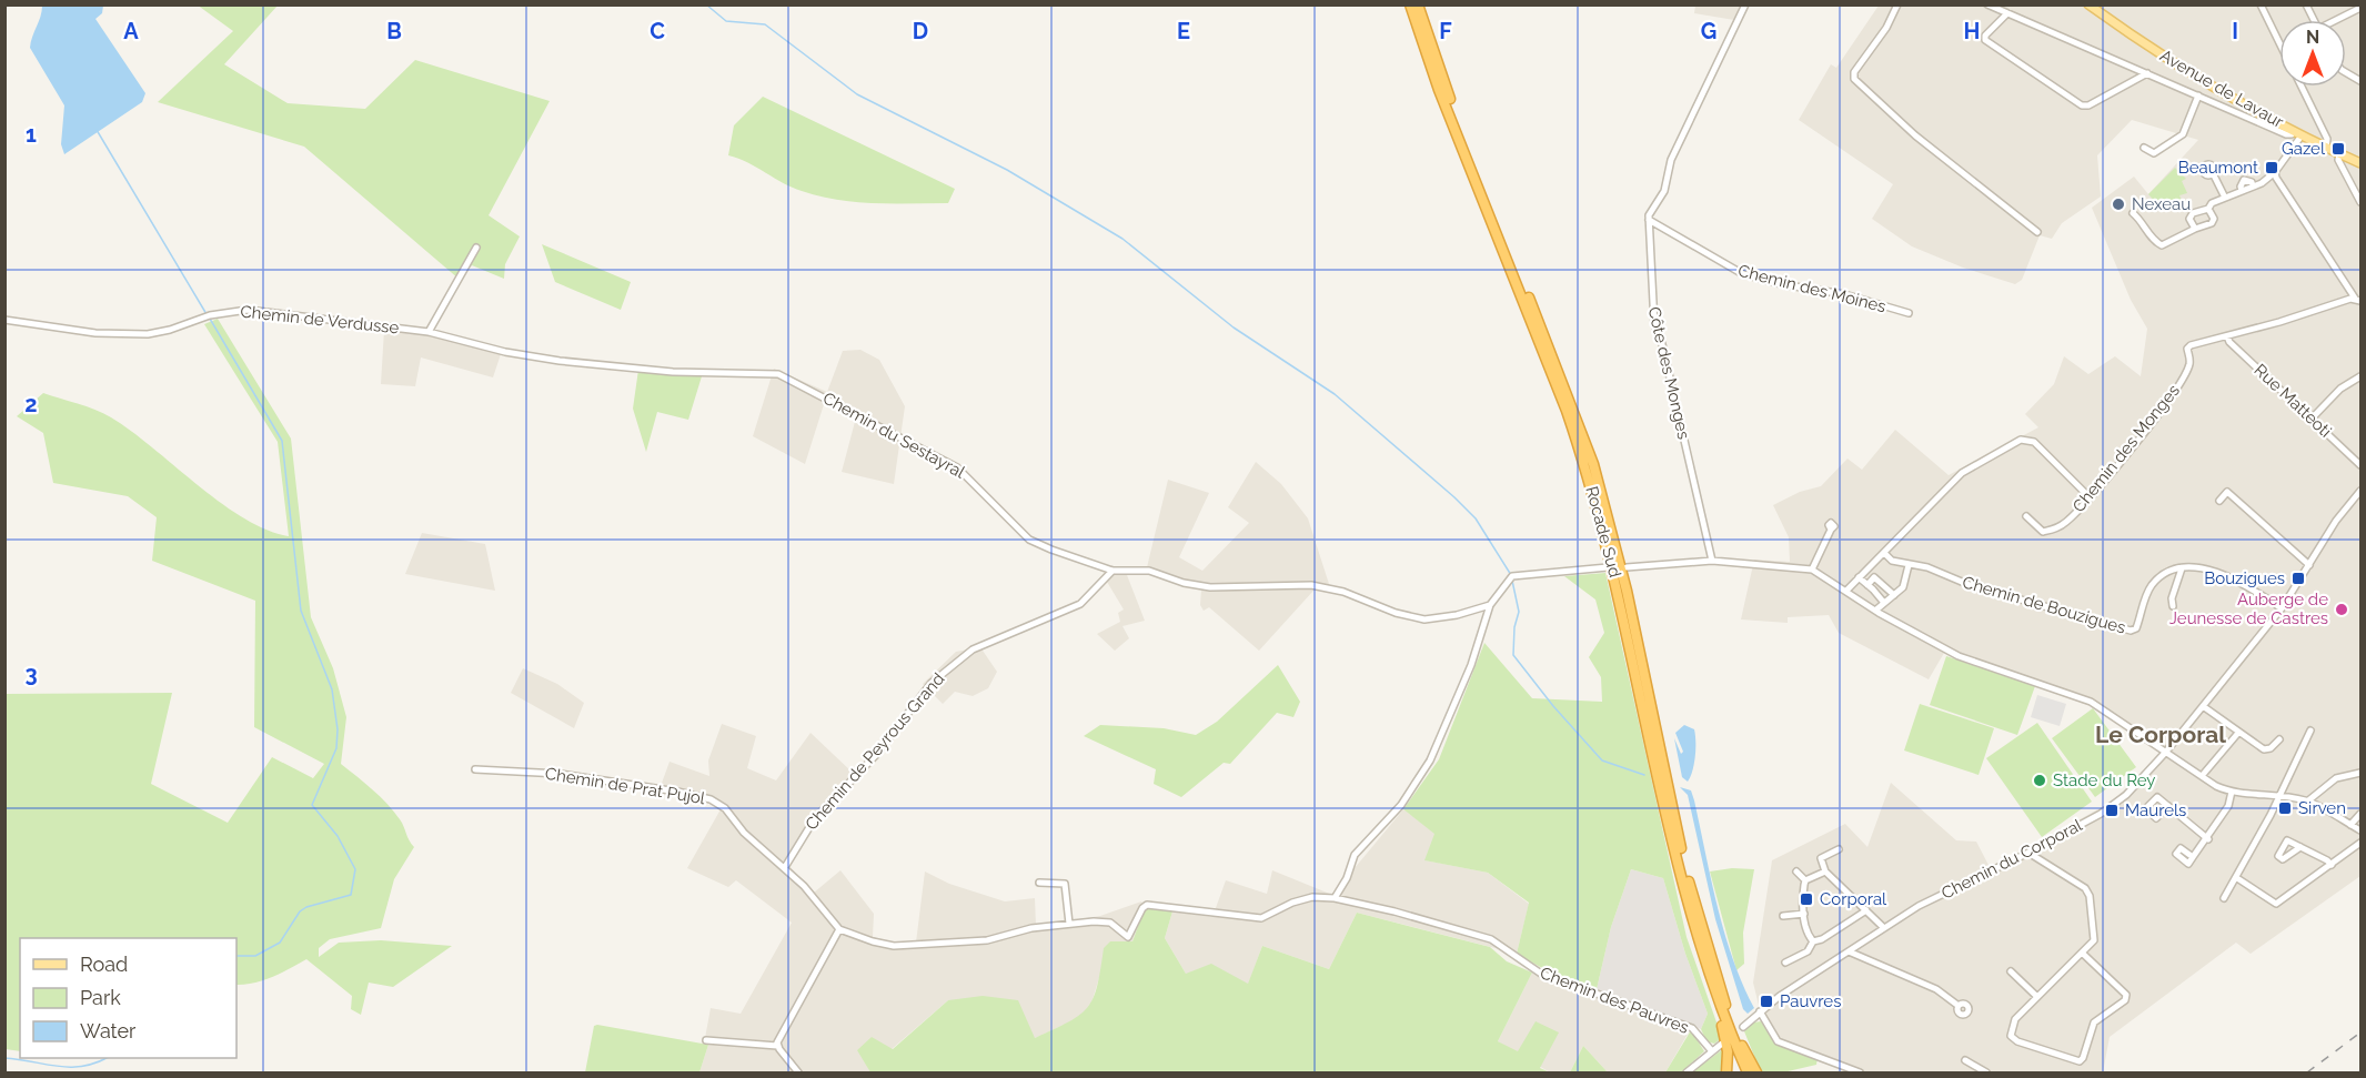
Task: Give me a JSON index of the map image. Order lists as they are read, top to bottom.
{
  "streets": {
    "highway": ["Rocade Sud"],
    "main road": ["Avenue de Lavaur"],
    "street": [
      "Chemin des Moines",
      "Chemin de Verdusse",
      "Côte des Monges",
      "Rue Matteoti",
      "Chemin du Sestayral",
      "Chemin des Monges",
      "Chemin de Bouzigues",
      "Chemin de Peyrous Grand",
      "Chemin de Prat Pujol",
      "Chemin du Corporal",
      "Chemin des Pauvres"
    ]
  },
  "crossings": [
    ["Chemin des Moines", "Côte des Monges"],
    ["Chemin de Verdusse", "Chemin du Sestayral"],
    ["Chemin du Sestayral", "Chemin de Peyrous Grand"],
    ["Chemin de Peyrous Grand", "Chemin de Prat Pujol"],
    ["Chemin de Prat Pujol", "Chemin des Pauvres"]
  ],
  "districts": ["Le Corporal"],
  "places": {
    "transit": [
      "Gazel",
      "Beaumont",
      "Bouzigues",
      "Sirven",
      "Maurels",
      "Corporal",
      "Pauvres"
    ],
    "other": ["Nexeau", "Auberge de Jeunesse de Castres", "Stade du Rey"]
  },
  "legend": ["Road", "Park", "Water"],
  "north": "top",
  "grid": {
    "columns": [
      "A",
      "B",
      "C",
      "D",
      "E",
      "F",
      "G",
      "H",
      "I"
    ],
    "rows": ["1", "2", "3"]
  }
}
